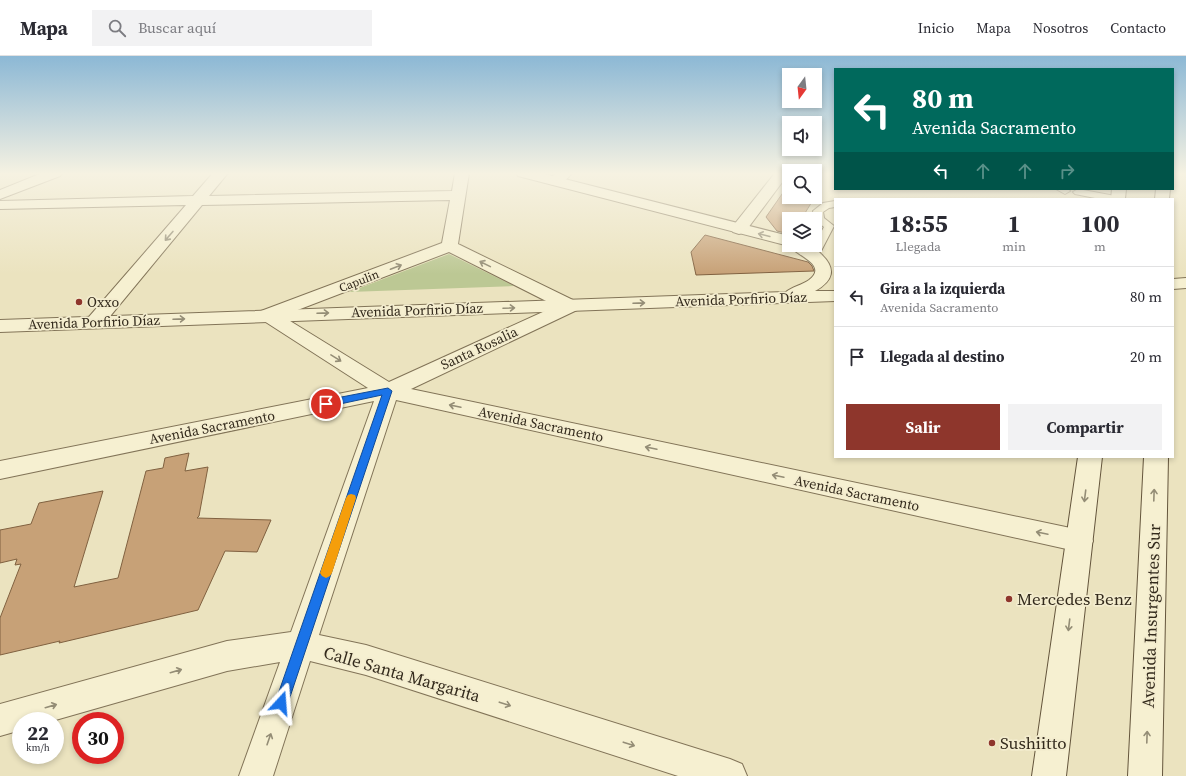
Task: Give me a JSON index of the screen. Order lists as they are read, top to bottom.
{
  "streets": {
    "street": [
      "Capulin",
      "Avenida Porfirio Díaz",
      "Santa Rosalia",
      "Avenida Sacramento",
      "Avenida Insurgentes Sur",
      "Calle Santa Margarita"
    ]
  },
  "crossings": [
    ["Capulin", "Avenida Porfirio Díaz"],
    ["Avenida Porfirio Díaz", "Santa Rosalia"],
    ["Santa Rosalia", "Avenida Sacramento"]
  ],
  "one_way": [
    "Capulin",
    "Avenida Porfirio Díaz",
    "Avenida Sacramento",
    "Calle Santa Margarita"
  ],
  "places": ["Oxxo", "Mercedes Benz", "Sushiitto"],
  "north": "bottom",
  "page": {
    "header": "Mapa",
    "search": "Buscar aquí",
    "nav": [
      "Inicio",
      "Mapa",
      "Nosotros",
      "Contacto"
    ],
    "turn": ["80 m", "Avenida Sacramento"],
    "eta": [
      "18:55",
      "Llegada",
      "1",
      "min",
      "100",
      "m"
    ],
    "list": [
      {
        "name": "Gira a la izquierda",
        "note": "Avenida Sacramento",
        "value": "80 m"
      },
      {
        "name": "Llegada al destino",
        "value": "20 m"
      }
    ],
    "buttons": ["Salir", "Compartir"],
    "speed": "22 km/h",
    "limit": "30"
  }
}
